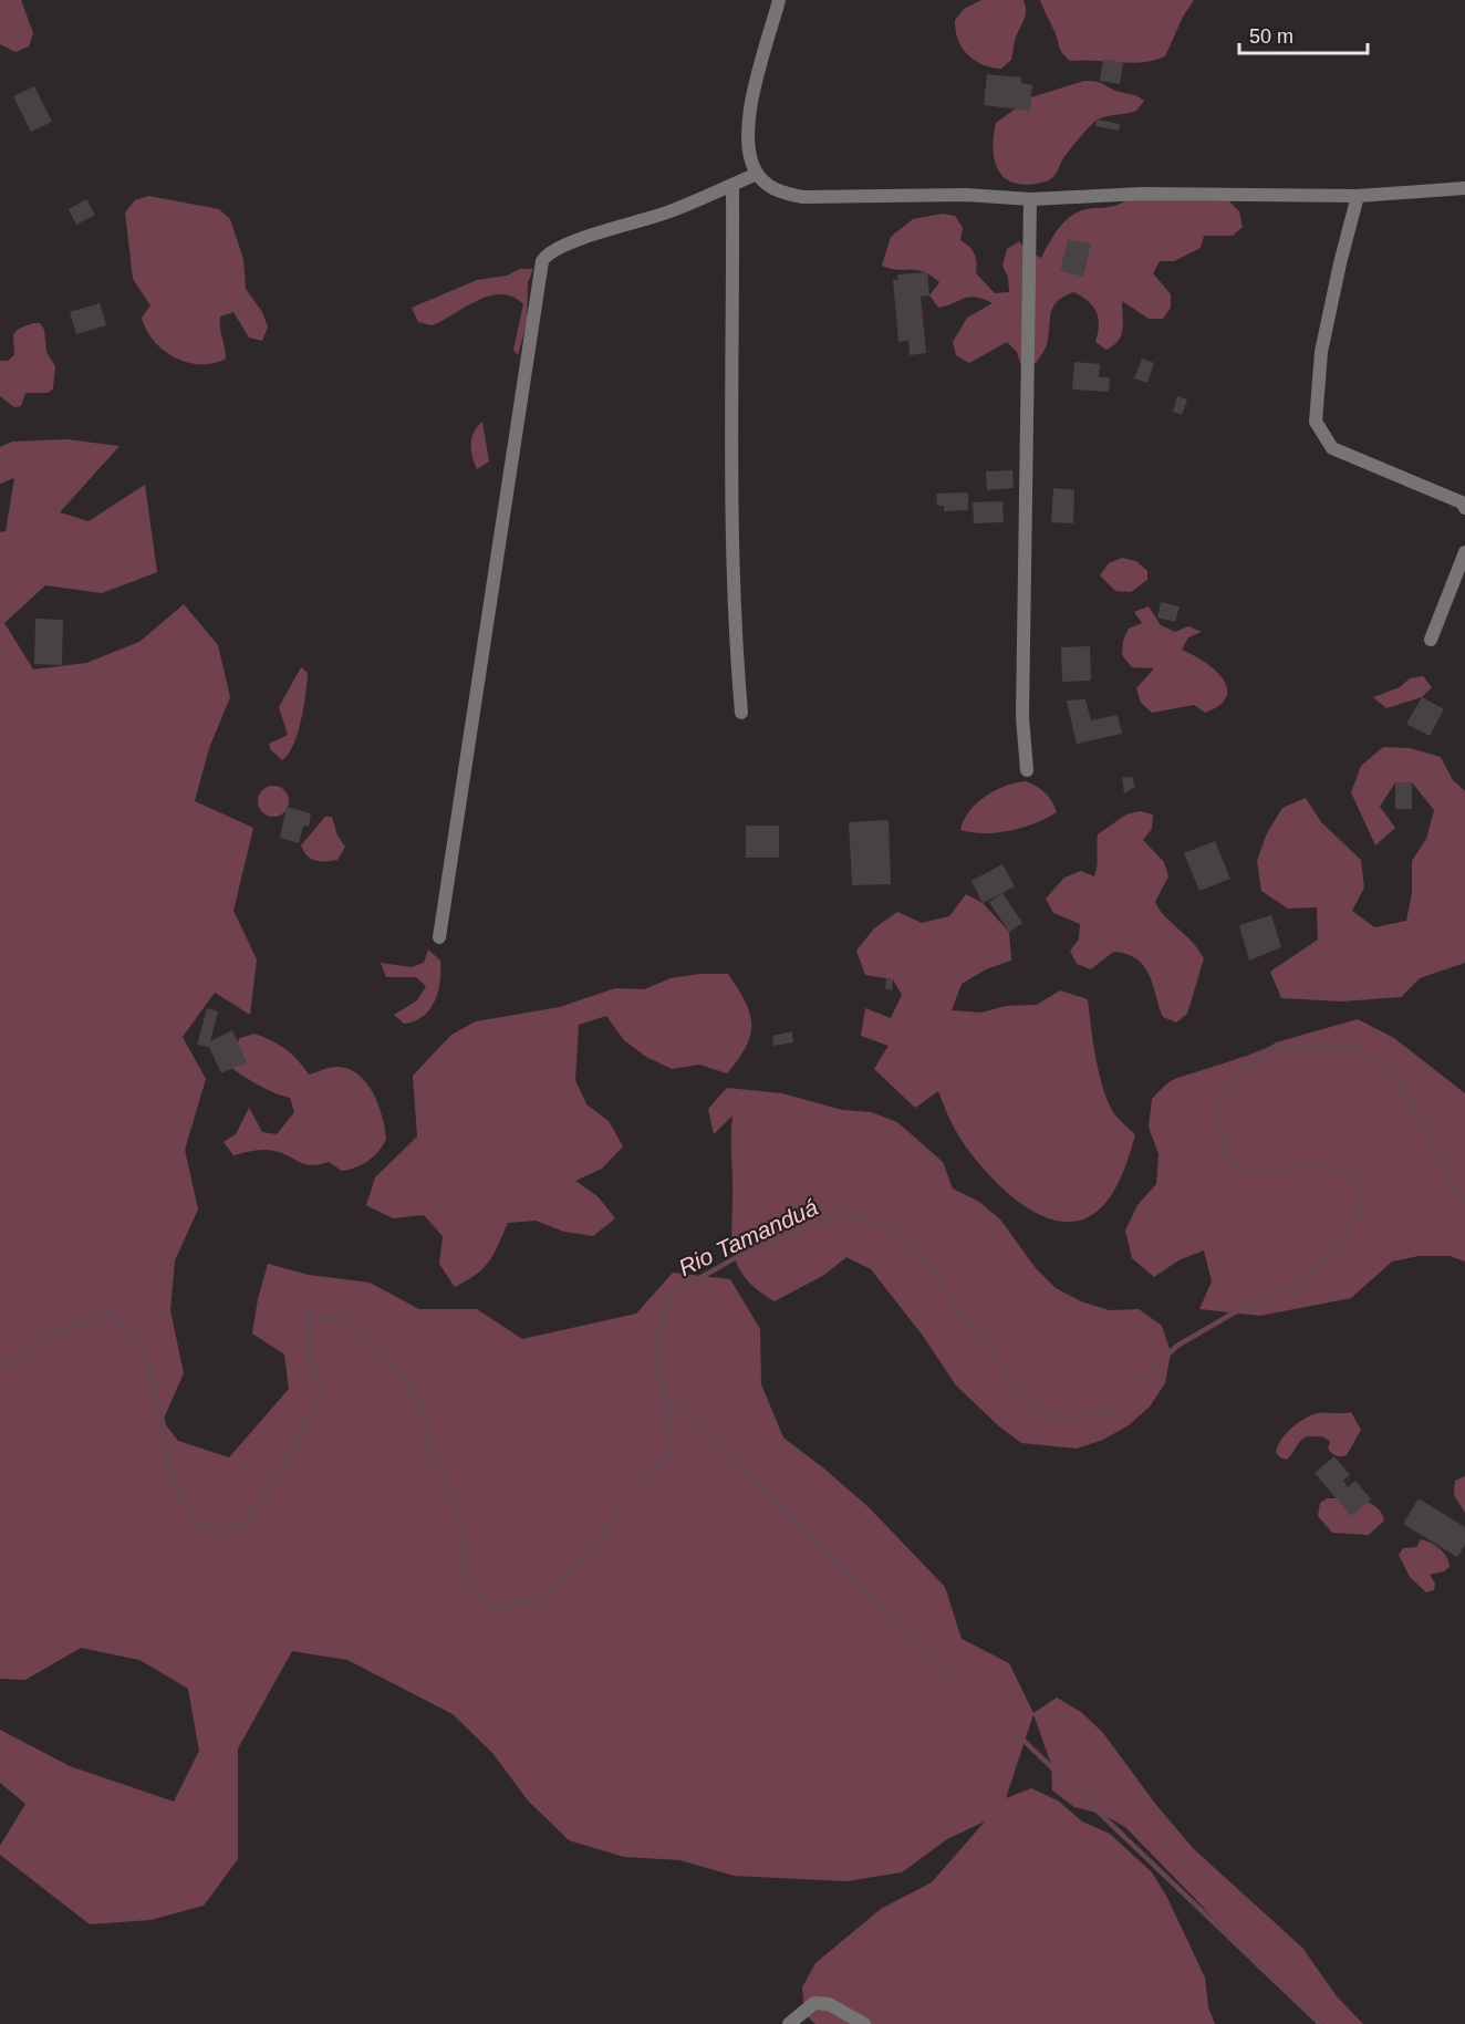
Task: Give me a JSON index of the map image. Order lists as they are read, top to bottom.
{
  "water": ["Rio Tamanduá"],
  "scale_bar": "50 m"
}
